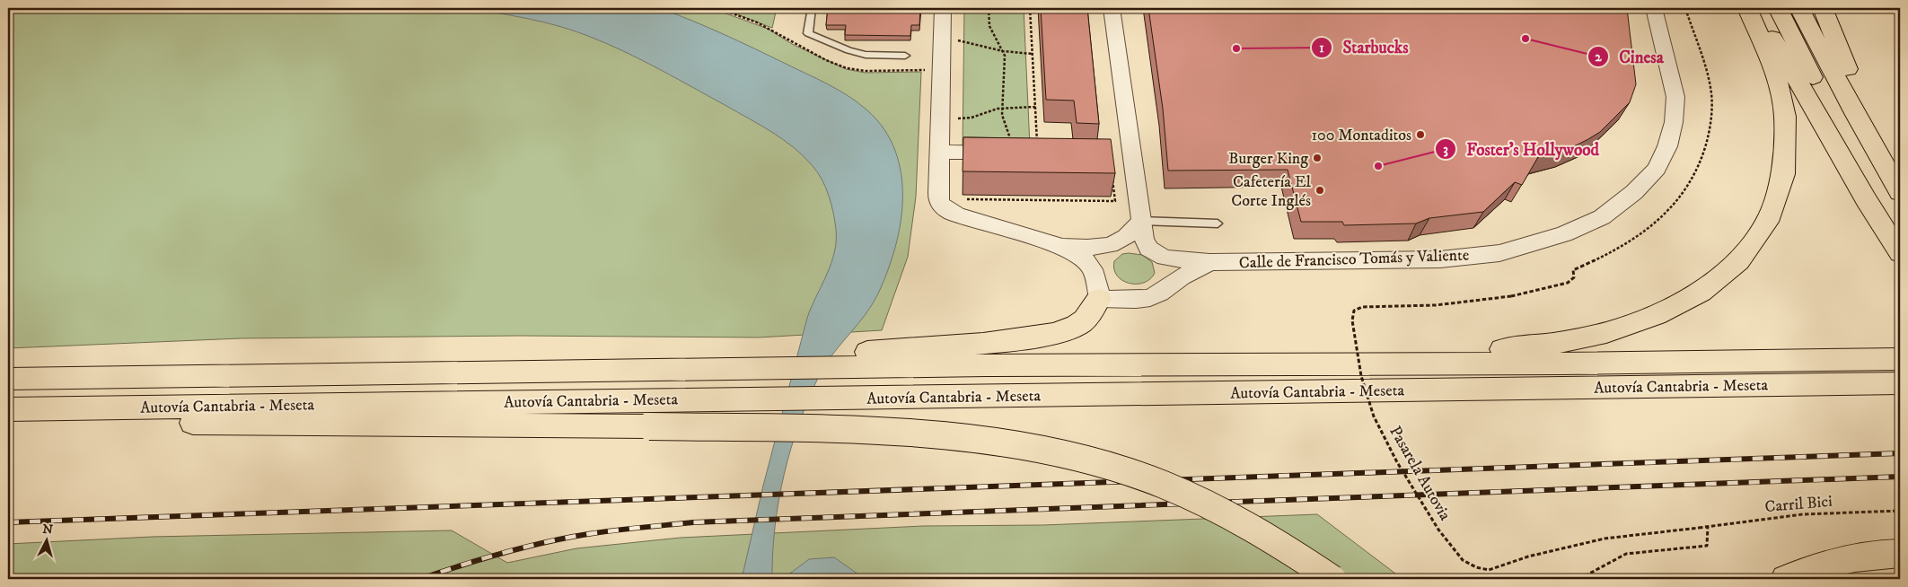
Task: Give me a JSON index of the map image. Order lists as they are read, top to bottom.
{
  "streets": {
    "highway": ["Autovía Cantabria - Meseta"],
    "street": ["Calle de Francisco Tomás y Valiente"],
    "path": ["Pasarela Autovia", "Carril Bici"]
  },
  "crossings": [
    ["Pasarela Autovia", "Carril Bici"]
  ],
  "places": [
    "Cinesa",
    "Starbucks",
    "100 Montaditos",
    "Burger King",
    "Foster's Hollywood",
    "Cafetería El Corte Inglés"
  ],
  "north": "top"
}
